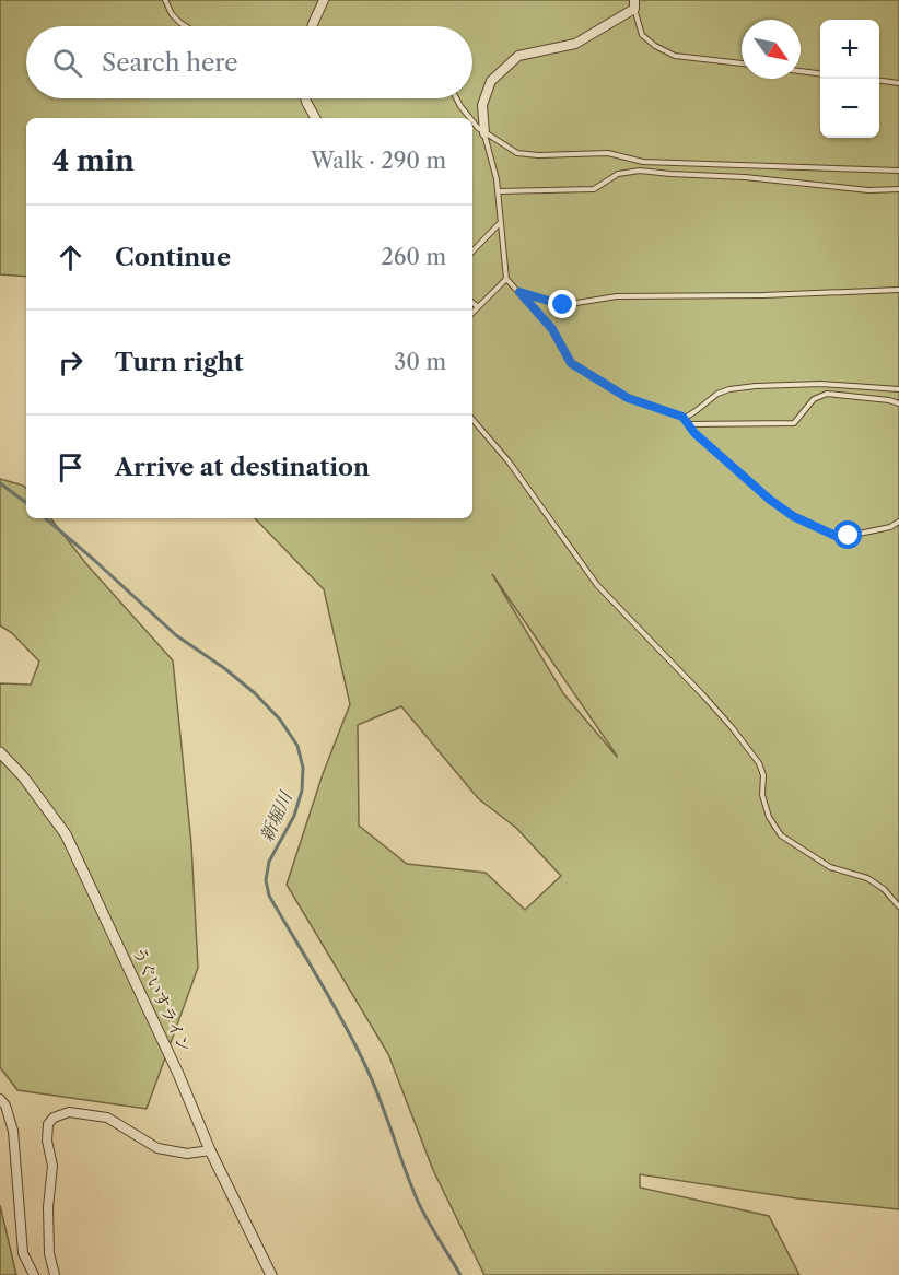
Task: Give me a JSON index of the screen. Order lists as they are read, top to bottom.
{
  "streets": {
    "street": ["うぐいすライン"]
  },
  "water": ["新堀川"],
  "north": "bottom right",
  "page": {
    "map_buttons": ["+", "−"],
    "search": "Search here",
    "heading": ["4 min", "Walk · 290 m"],
    "list": [
      ["Continue", "260 m"],
      ["Turn right", "30 m"],
      "Arrive at destination"
    ]
  }
}
